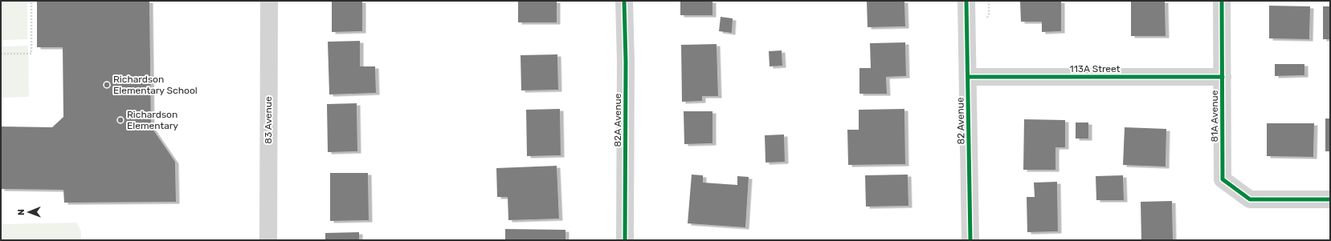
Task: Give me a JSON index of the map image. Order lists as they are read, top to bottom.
{
  "streets": {
    "street": [
      "113A Street",
      "81A Avenue",
      "83 Avenue",
      "82A Avenue",
      "82 Avenue"
    ]
  },
  "crossings": [
    ["113A Street", "81A Avenue"],
    ["113A Street", "82 Avenue"]
  ],
  "places": ["Richardson Elementary School", "Richardson Elementary"],
  "north": "left"
}
